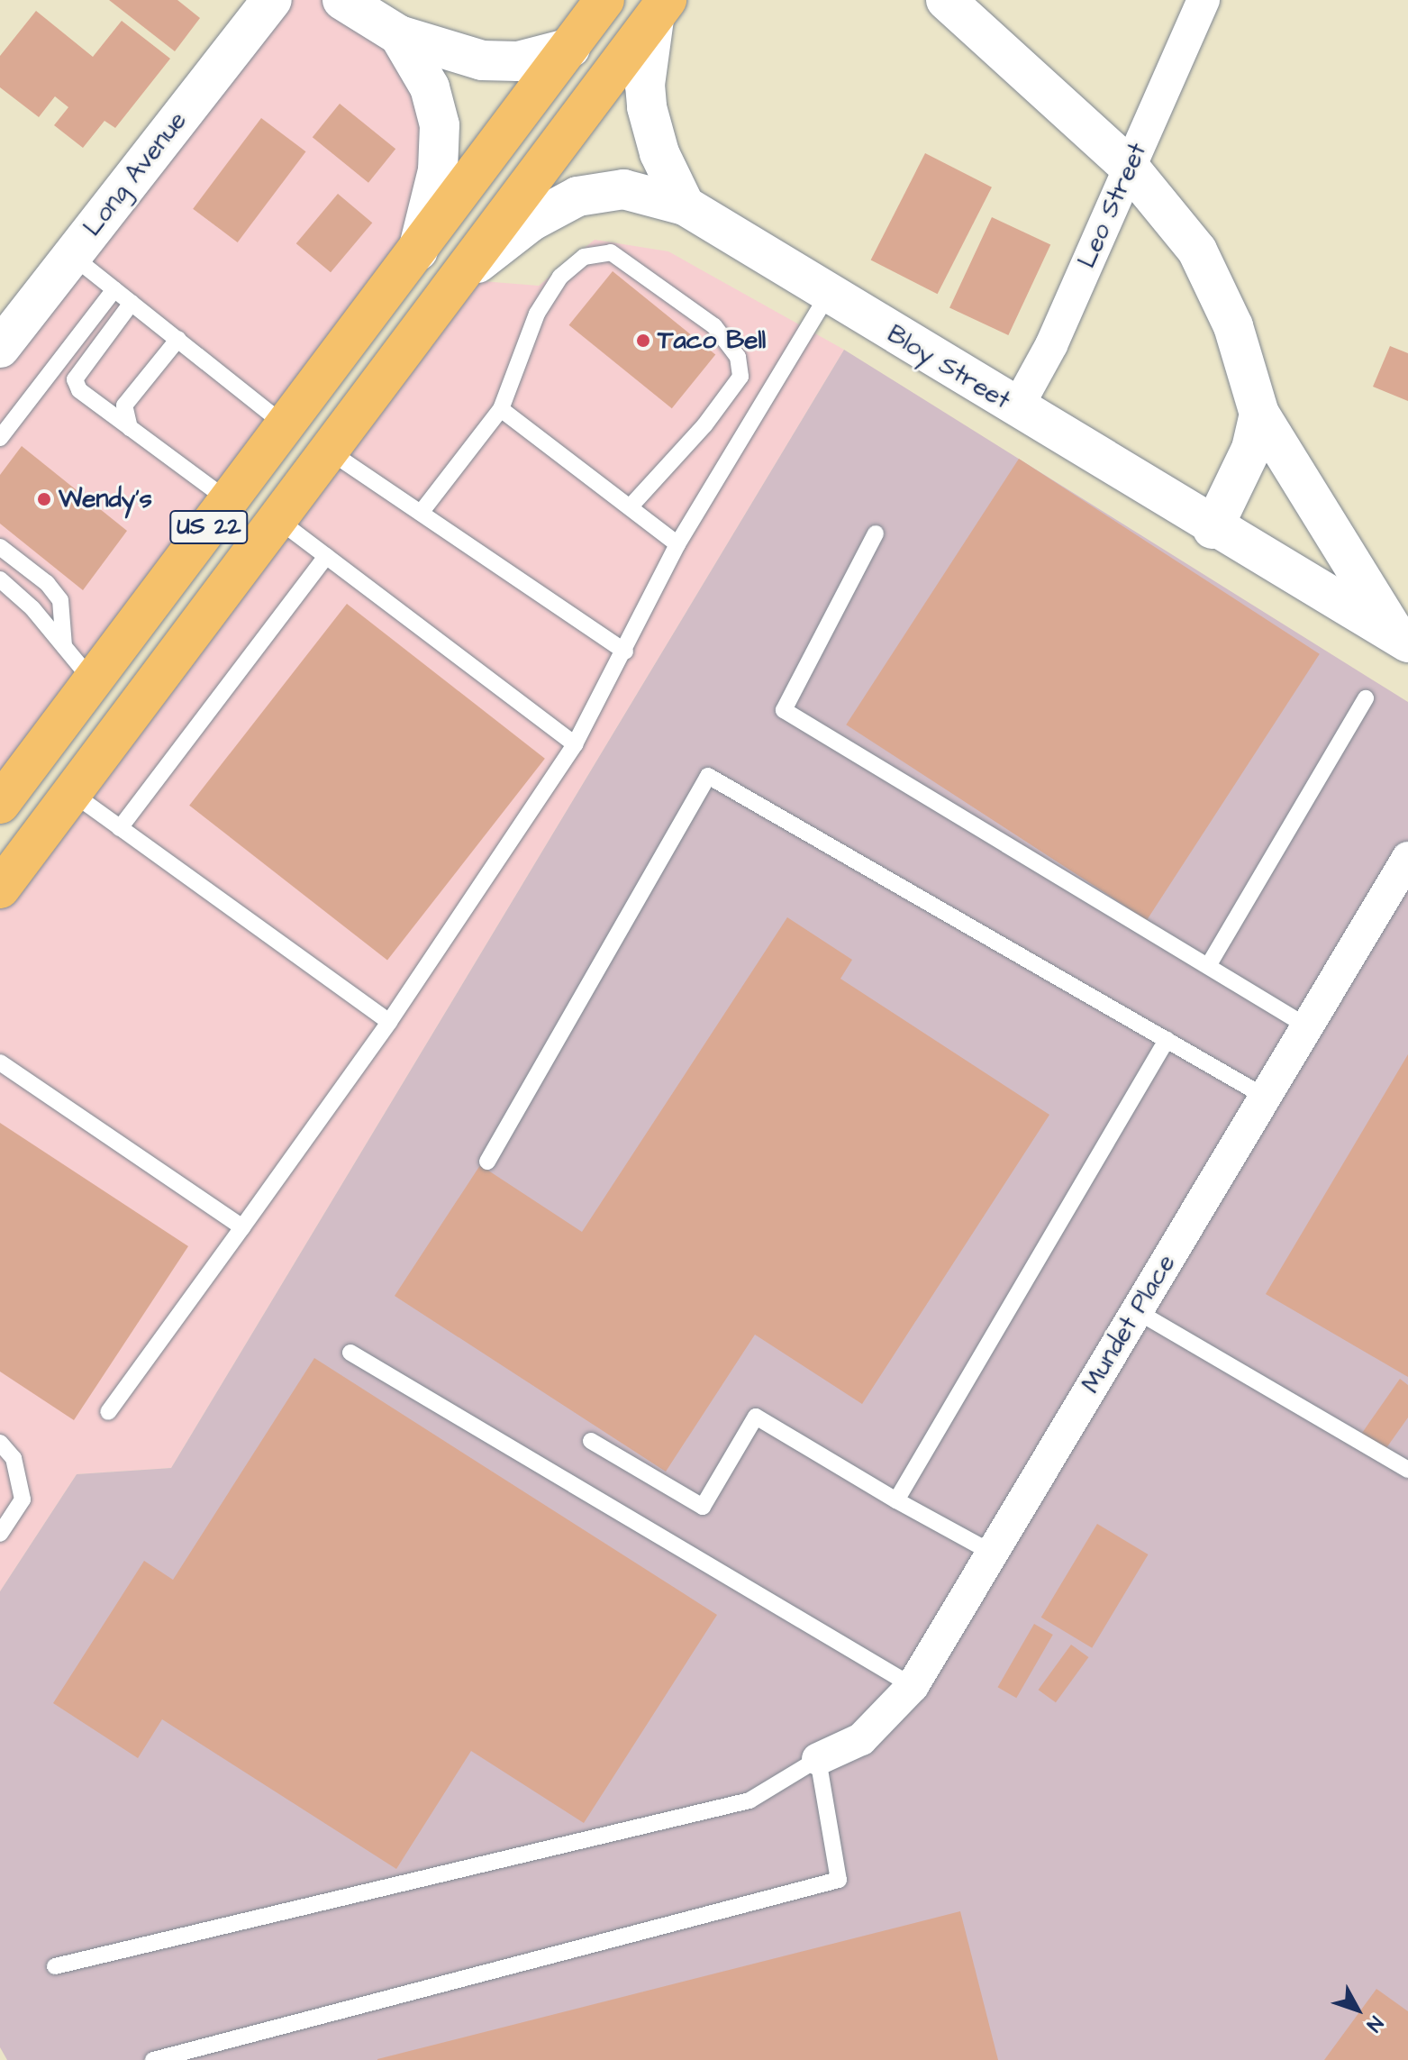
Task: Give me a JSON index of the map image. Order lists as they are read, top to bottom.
{
  "streets": {
    "highway": ["US 22"],
    "street": [
      "Long Avenue",
      "Leo Street",
      "Bloy Street",
      "Mundet Place"
    ]
  },
  "crossings": [
    ["Leo Street", "Bloy Street"],
    ["Bloy Street", "US 22"]
  ],
  "places": ["Taco Bell", "Wendy's"],
  "north": "bottom right"
}
